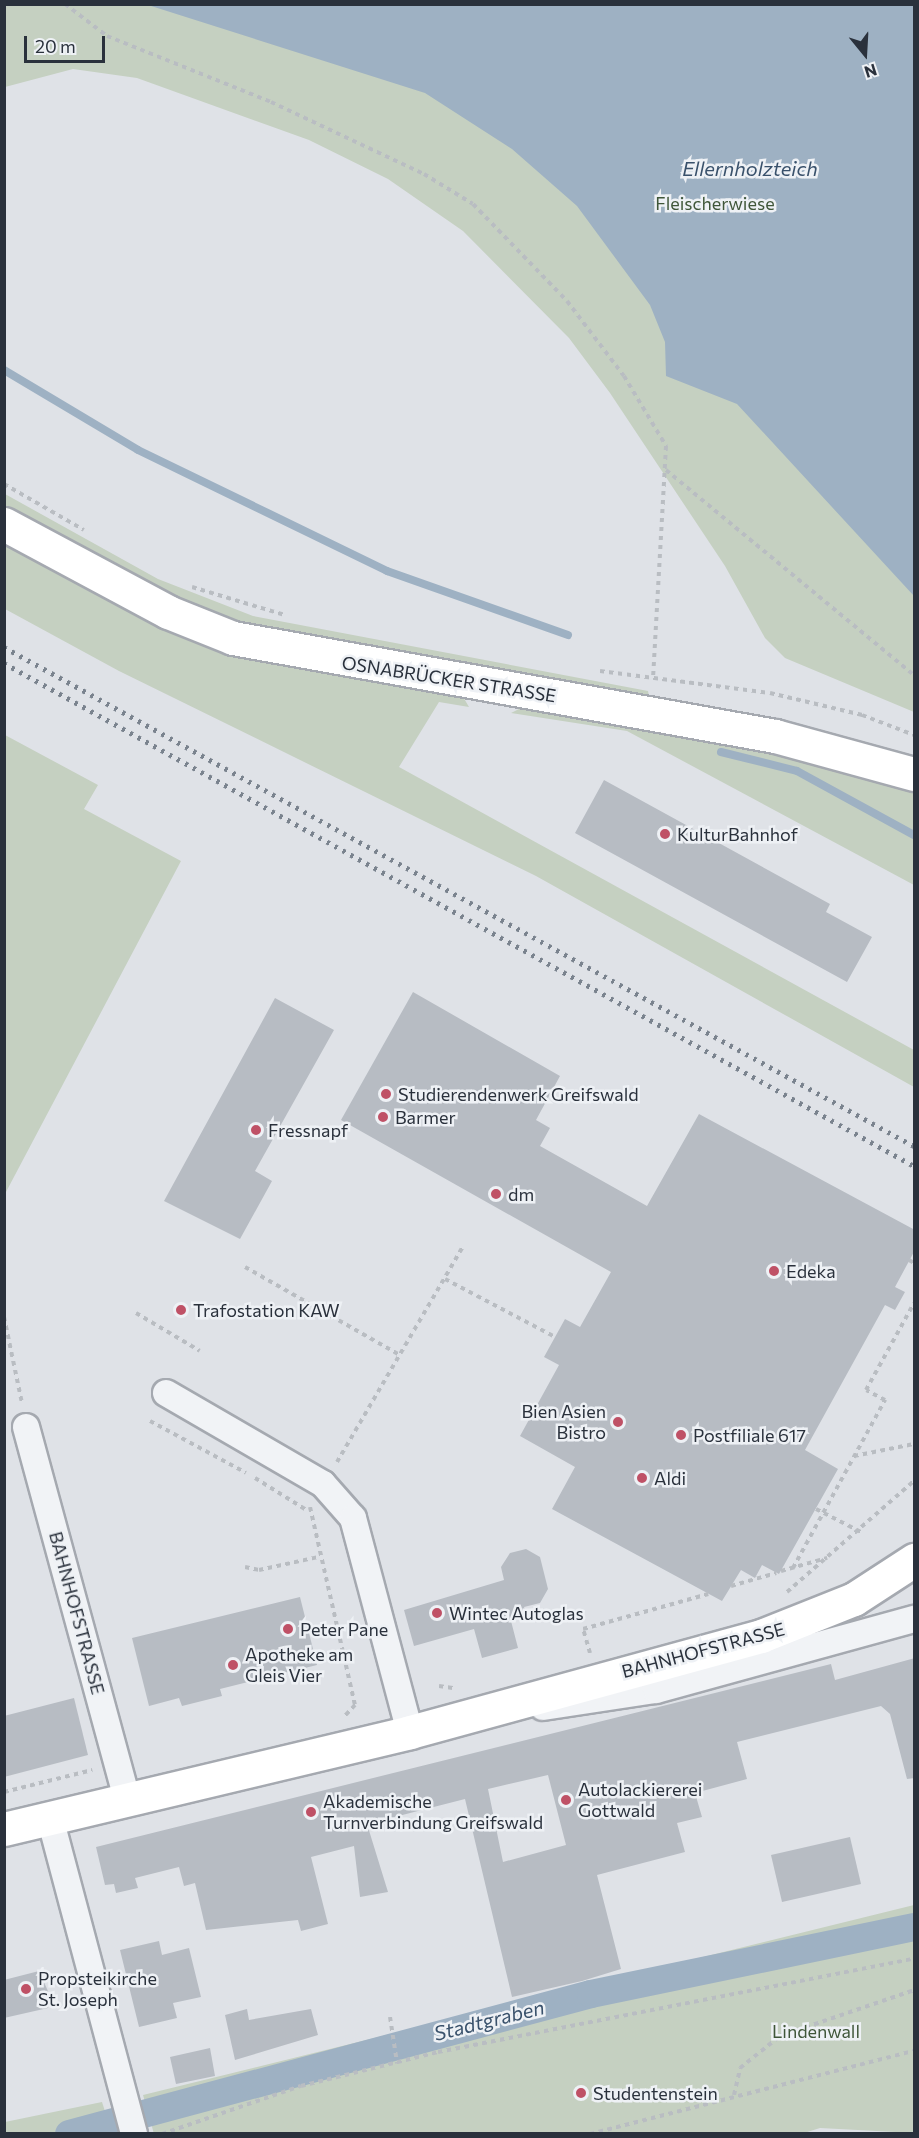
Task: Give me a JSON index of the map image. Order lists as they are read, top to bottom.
{
  "streets": {
    "main road": ["OSNABRÜCKER STRASSE", "BAHNHOFSTRASSE"]
  },
  "water": ["Ellernholzteich", "Stadtgraben"],
  "parks": ["Fleischerwiese", "Lindenwall"],
  "places": [
    "KulturBahnhof",
    "Studierendenwerk Greifswald",
    "Barmer",
    "Fressnapf",
    "dm",
    "Edeka",
    "Trafostation KAW",
    "Bien Asien Bistro",
    "Postfiliale 617",
    "Aldi",
    "Wintec Autoglas",
    "Peter Pane",
    "Apotheke am Gleis Vier",
    "Autolackiererei Gottwald",
    "Akademische Turnverbindung Greifswald",
    "Propsteikirche St. Joseph",
    "Studentenstein"
  ],
  "scale_bar": "20 m",
  "north": "bottom"
}
